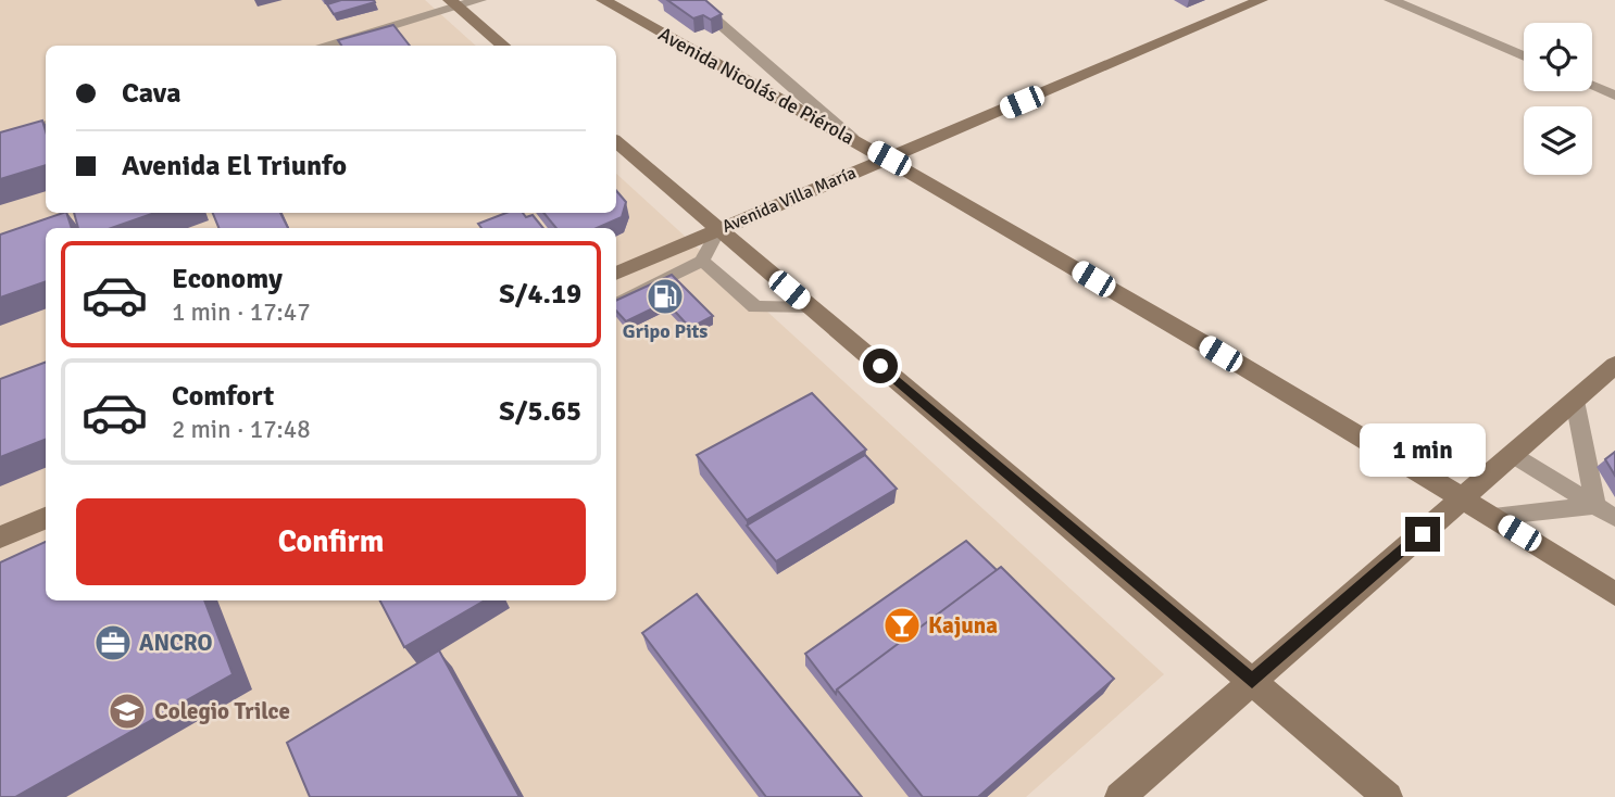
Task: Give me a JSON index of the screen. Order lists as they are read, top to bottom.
{
  "streets": {
    "main road": ["Avenida Nicolás de Piérola", "Avenida Villa María"]
  },
  "crossings": [
    ["Avenida Nicolás de Piérola", "Avenida Villa María"]
  ],
  "places": {
    "fuel station": ["Gripo Pits"],
    "bar": ["Kajuna"],
    "office": ["ANCRO"],
    "school or university": ["Colegio Trilce"]
  },
  "page": {
    "banner": ["Cava", "Avenida El Triunfo"],
    "list": [
      {
        "name": "Economy",
        "note": "1 min · 17:47",
        "value": "S/4.19"
      },
      {
        "name": "Comfort",
        "note": "2 min · 17:48",
        "value": "S/5.65"
      }
    ],
    "bubble": "1 min",
    "buttons": "Confirm"
  }
}
